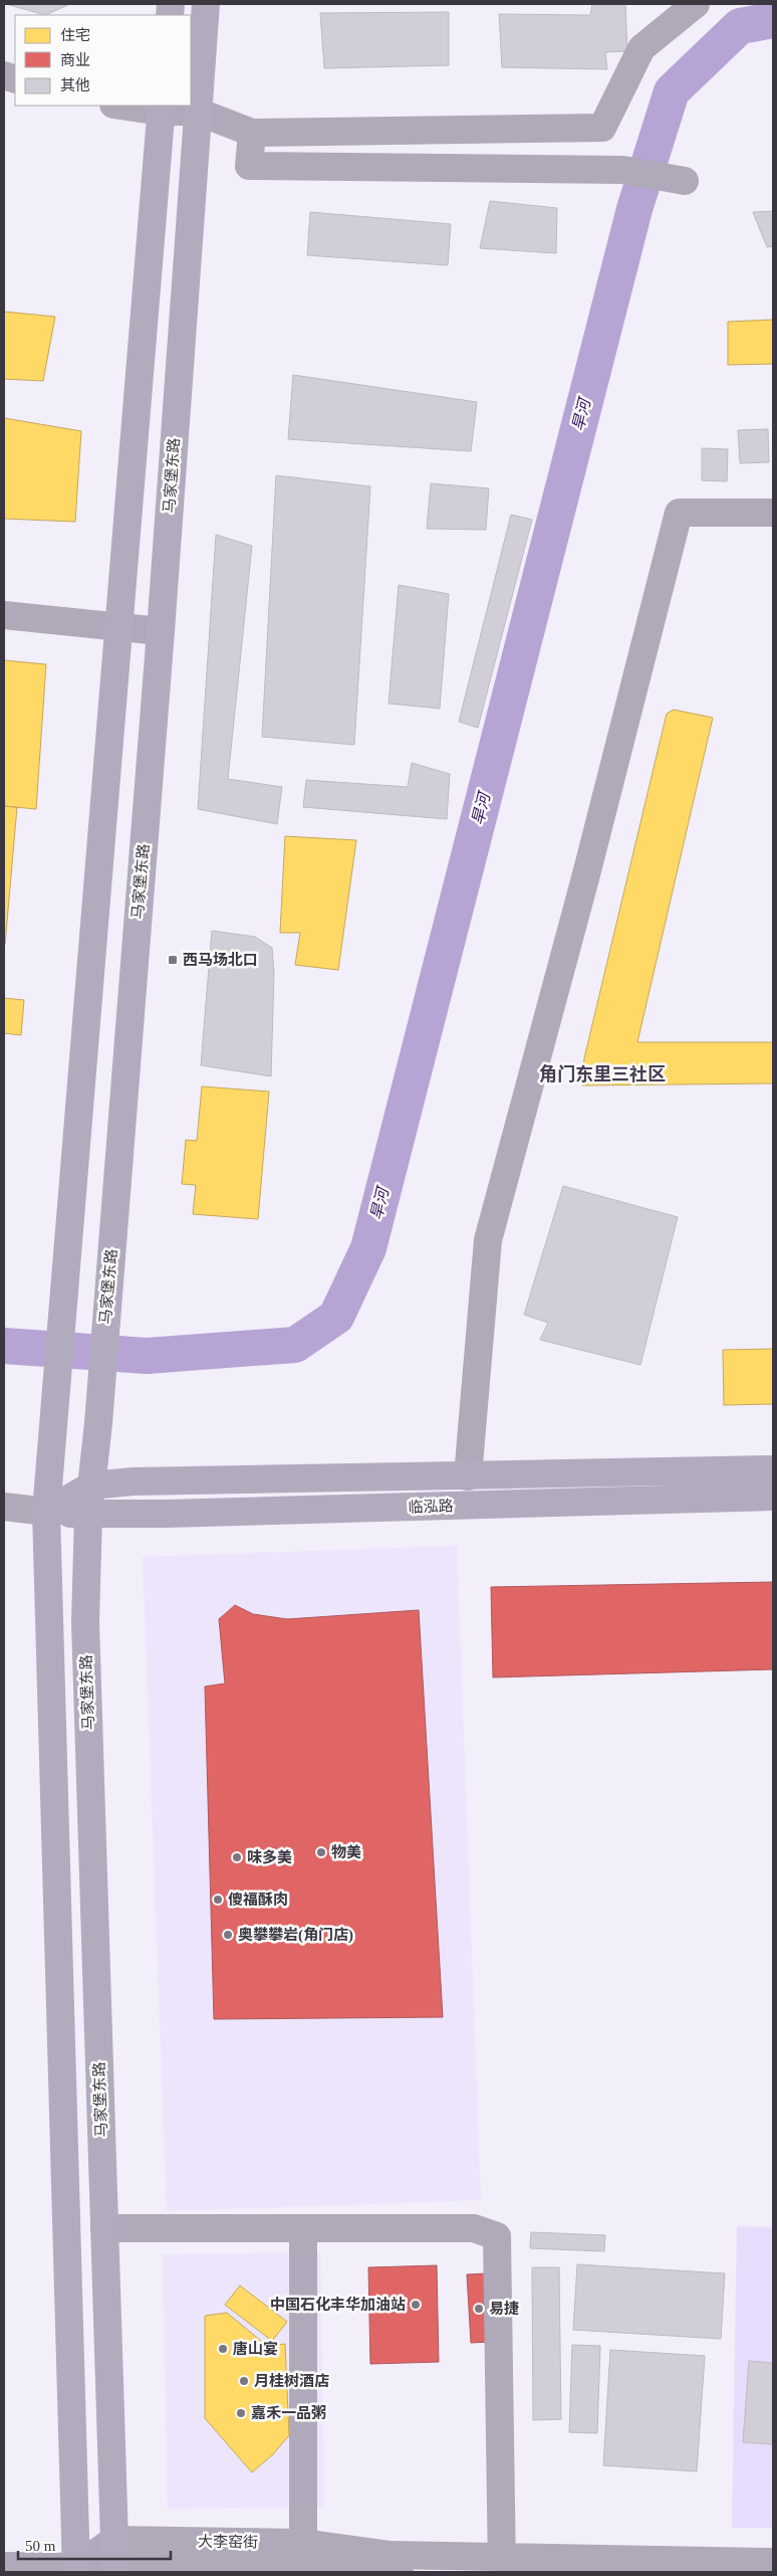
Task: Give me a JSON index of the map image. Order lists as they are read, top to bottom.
{
  "streets": {
    "main road": ["马家堡东路", "临泓路"],
    "street": ["大李窑街"]
  },
  "crossings": [
    ["马家堡东路", "临泓路"],
    ["马家堡东路", "大李窑街"]
  ],
  "districts": ["角门东里三社区"],
  "water": ["旱河"],
  "places": {
    "transit": ["西马场北口"],
    "other": [
      "物美",
      "味多美",
      "傻福酥肉",
      "奥攀攀岩(角门店)",
      "中国石化丰华加油站",
      "易捷",
      "唐山宴",
      "月桂树酒店",
      "嘉禾一品粥"
    ]
  },
  "legend": ["住宅", "商业", "其他"],
  "scale_bar": "50 m"
}
